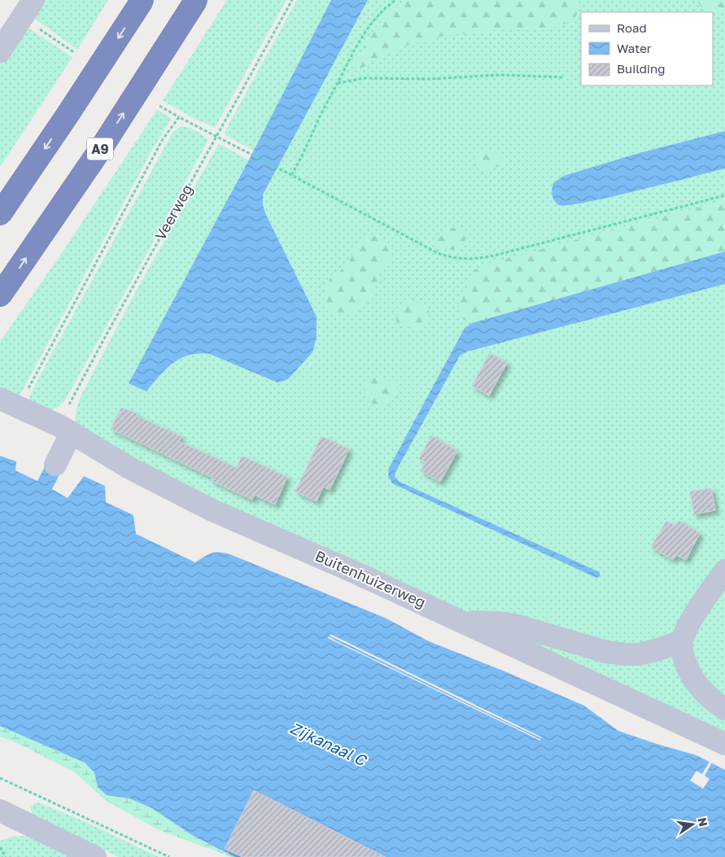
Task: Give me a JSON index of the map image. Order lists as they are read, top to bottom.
{
  "streets": {
    "highway": ["A9"],
    "street": ["Buitenhuizerweg"],
    "path": ["Veerweg"]
  },
  "crossings": [
    ["Veerweg", "Buitenhuizerweg"]
  ],
  "water": ["Zijkanaal C"],
  "legend": ["Road", "Water", "Building"],
  "north": "right"
}
